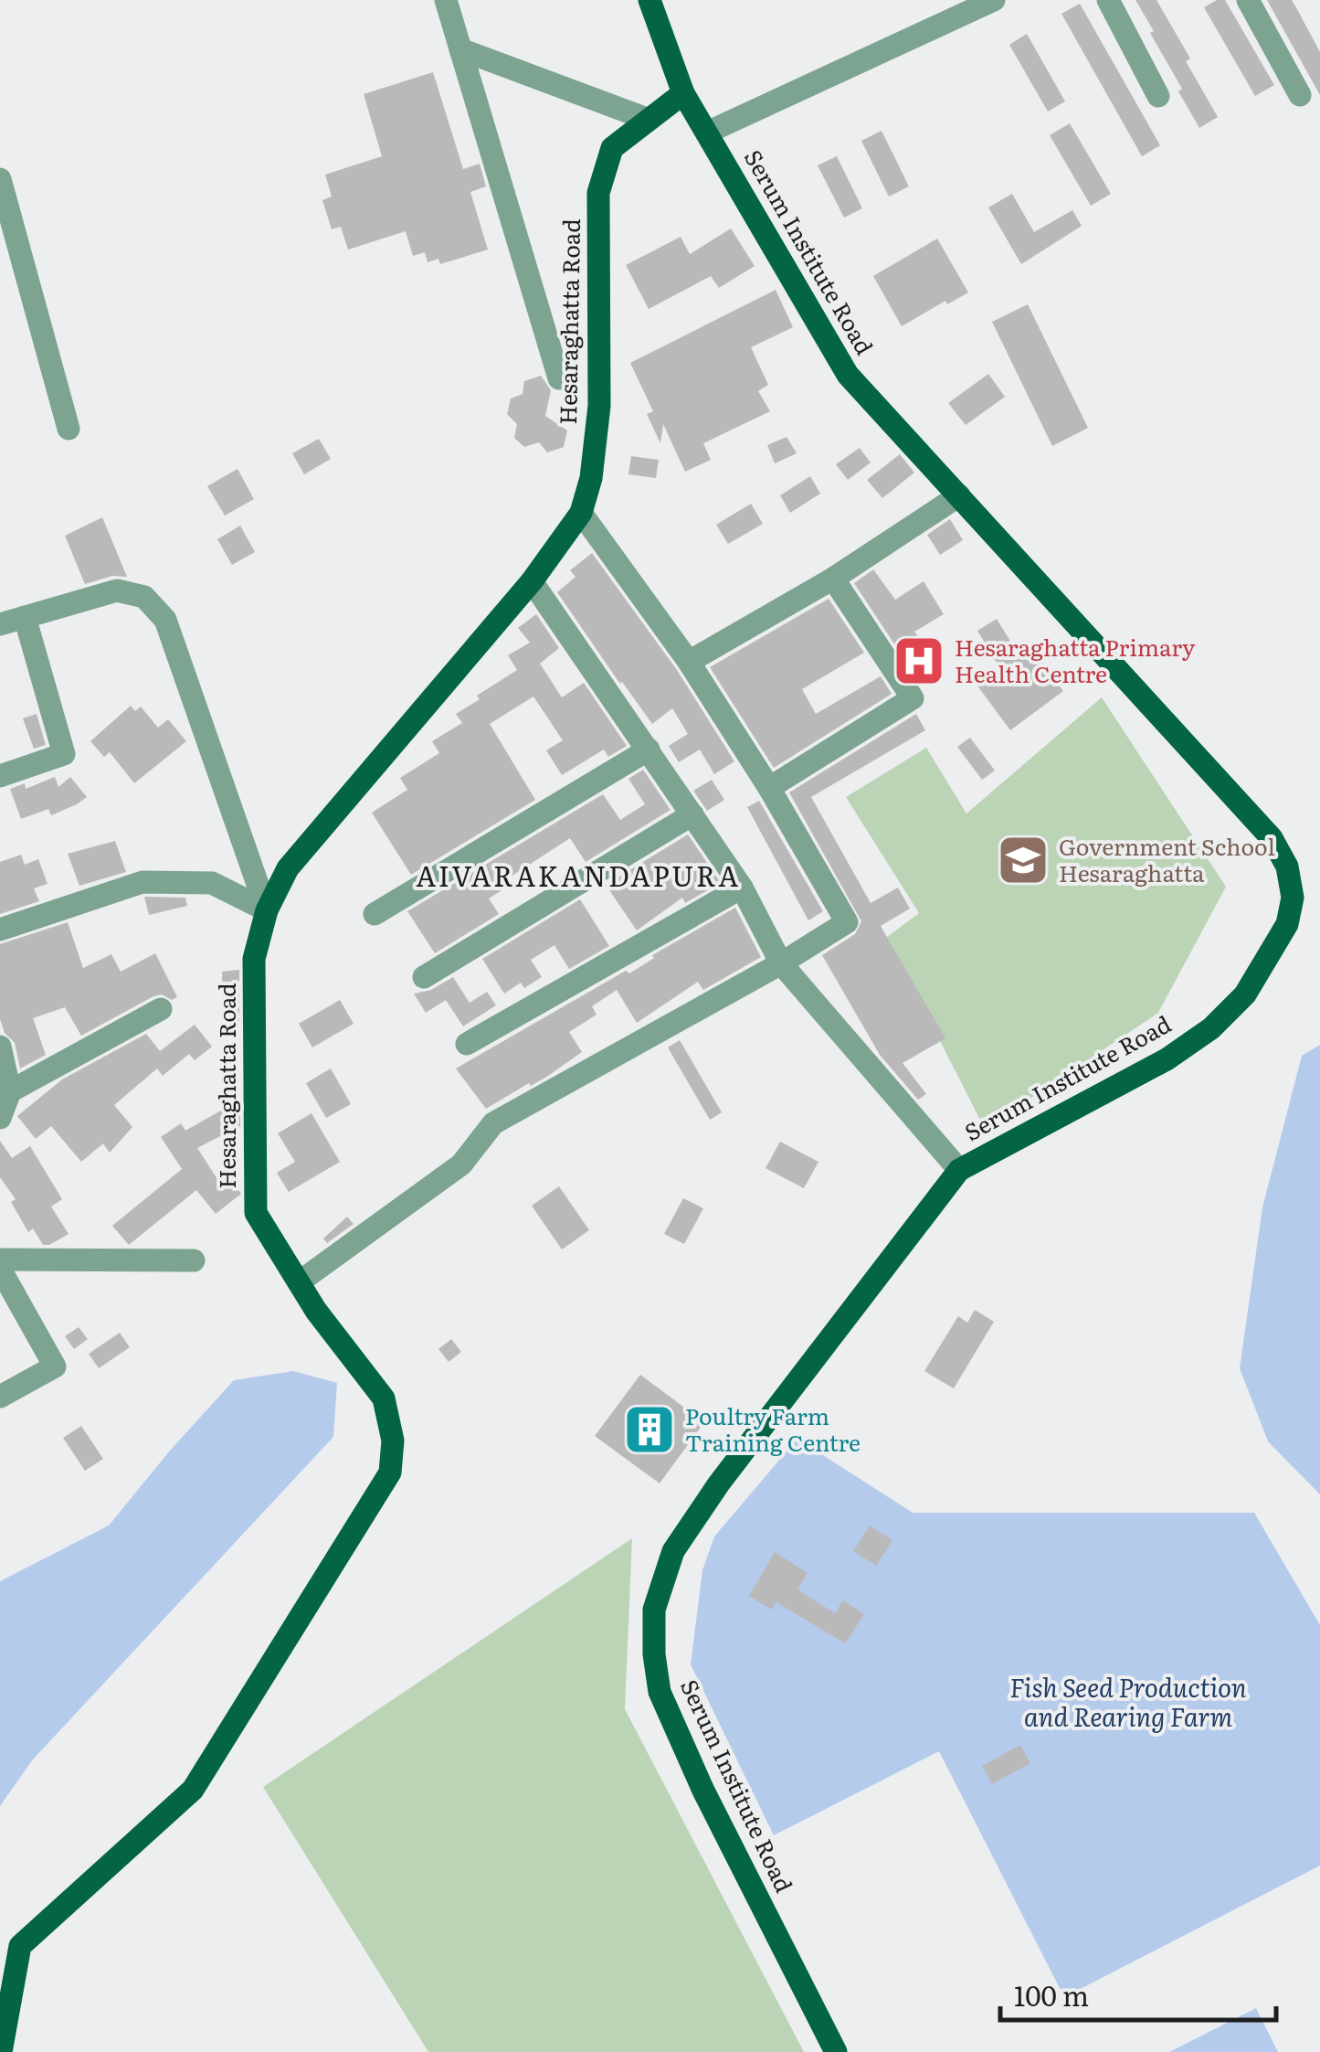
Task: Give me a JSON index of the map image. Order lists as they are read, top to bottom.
{
  "streets": {
    "main road": ["Serum Institute Road", "Hesaraghatta Road"]
  },
  "crossings": [
    ["Serum Institute Road", "Hesaraghatta Road"]
  ],
  "districts": ["AIVARAKANDAPURA"],
  "water": ["Fish Seed Production and Rearing Farm"],
  "places": {
    "hospital": ["Hesaraghatta Primary Health Centre"],
    "school or university": ["Government School Hesaraghatta"],
    "building": ["Poultry Farm Training Centre"]
  },
  "scale_bar": "100 m"
}
